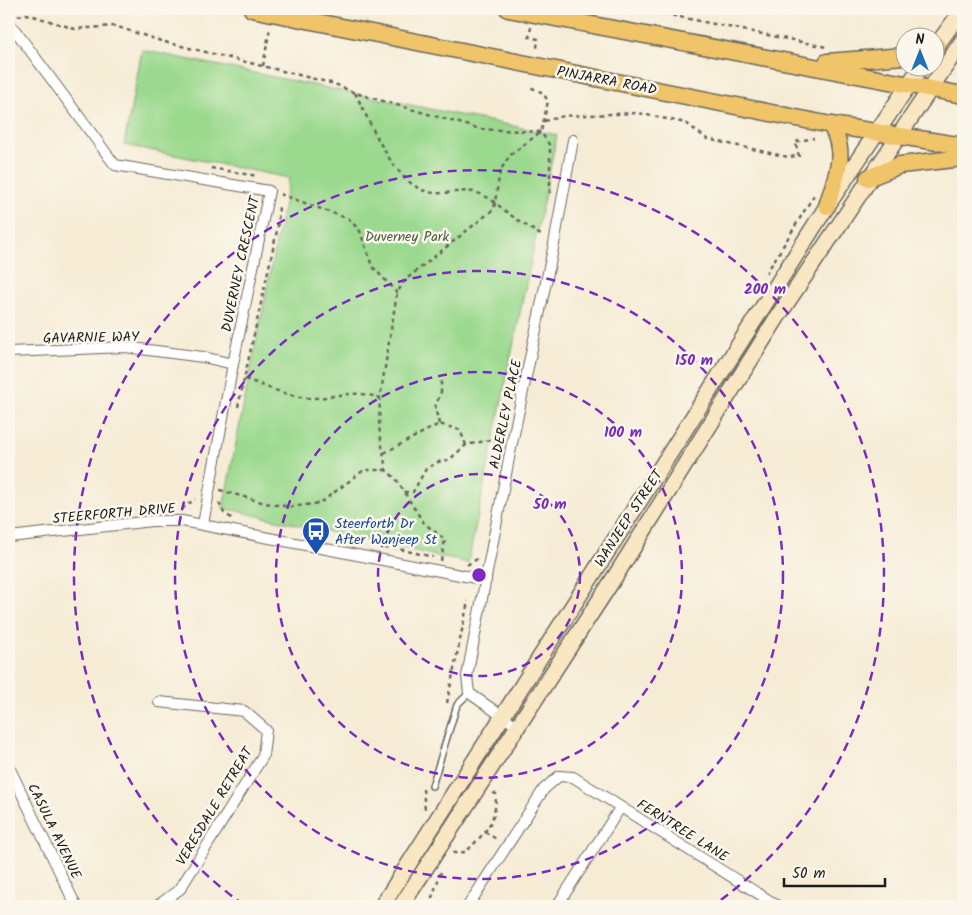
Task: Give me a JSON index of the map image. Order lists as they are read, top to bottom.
{
  "streets": {
    "main road": ["PINJARRA ROAD", "WANJEEP STREET"],
    "street": [
      "DUVERNEY CRESCENT",
      "GAVARNIE WAY",
      "ALDERLEY PLACE",
      "STEERFORTH DRIVE",
      "VERESDALE RETREAT",
      "FERNTREE LANE",
      "CASULA AVENUE"
    ]
  },
  "crossings": [
    ["PINJARRA ROAD", "WANJEEP STREET"],
    ["DUVERNEY CRESCENT", "GAVARNIE WAY"],
    ["DUVERNEY CRESCENT", "STEERFORTH DRIVE"],
    ["ALDERLEY PLACE", "STEERFORTH DRIVE"]
  ],
  "parks": ["Duverney Park"],
  "places": {
    "bus stop": ["Steerforth Dr After Wanjeep St"]
  },
  "scale_bar": "50 m",
  "north": "top",
  "rings": [
    "200 m",
    "150 m",
    "100 m",
    "50 m"
  ]
}
